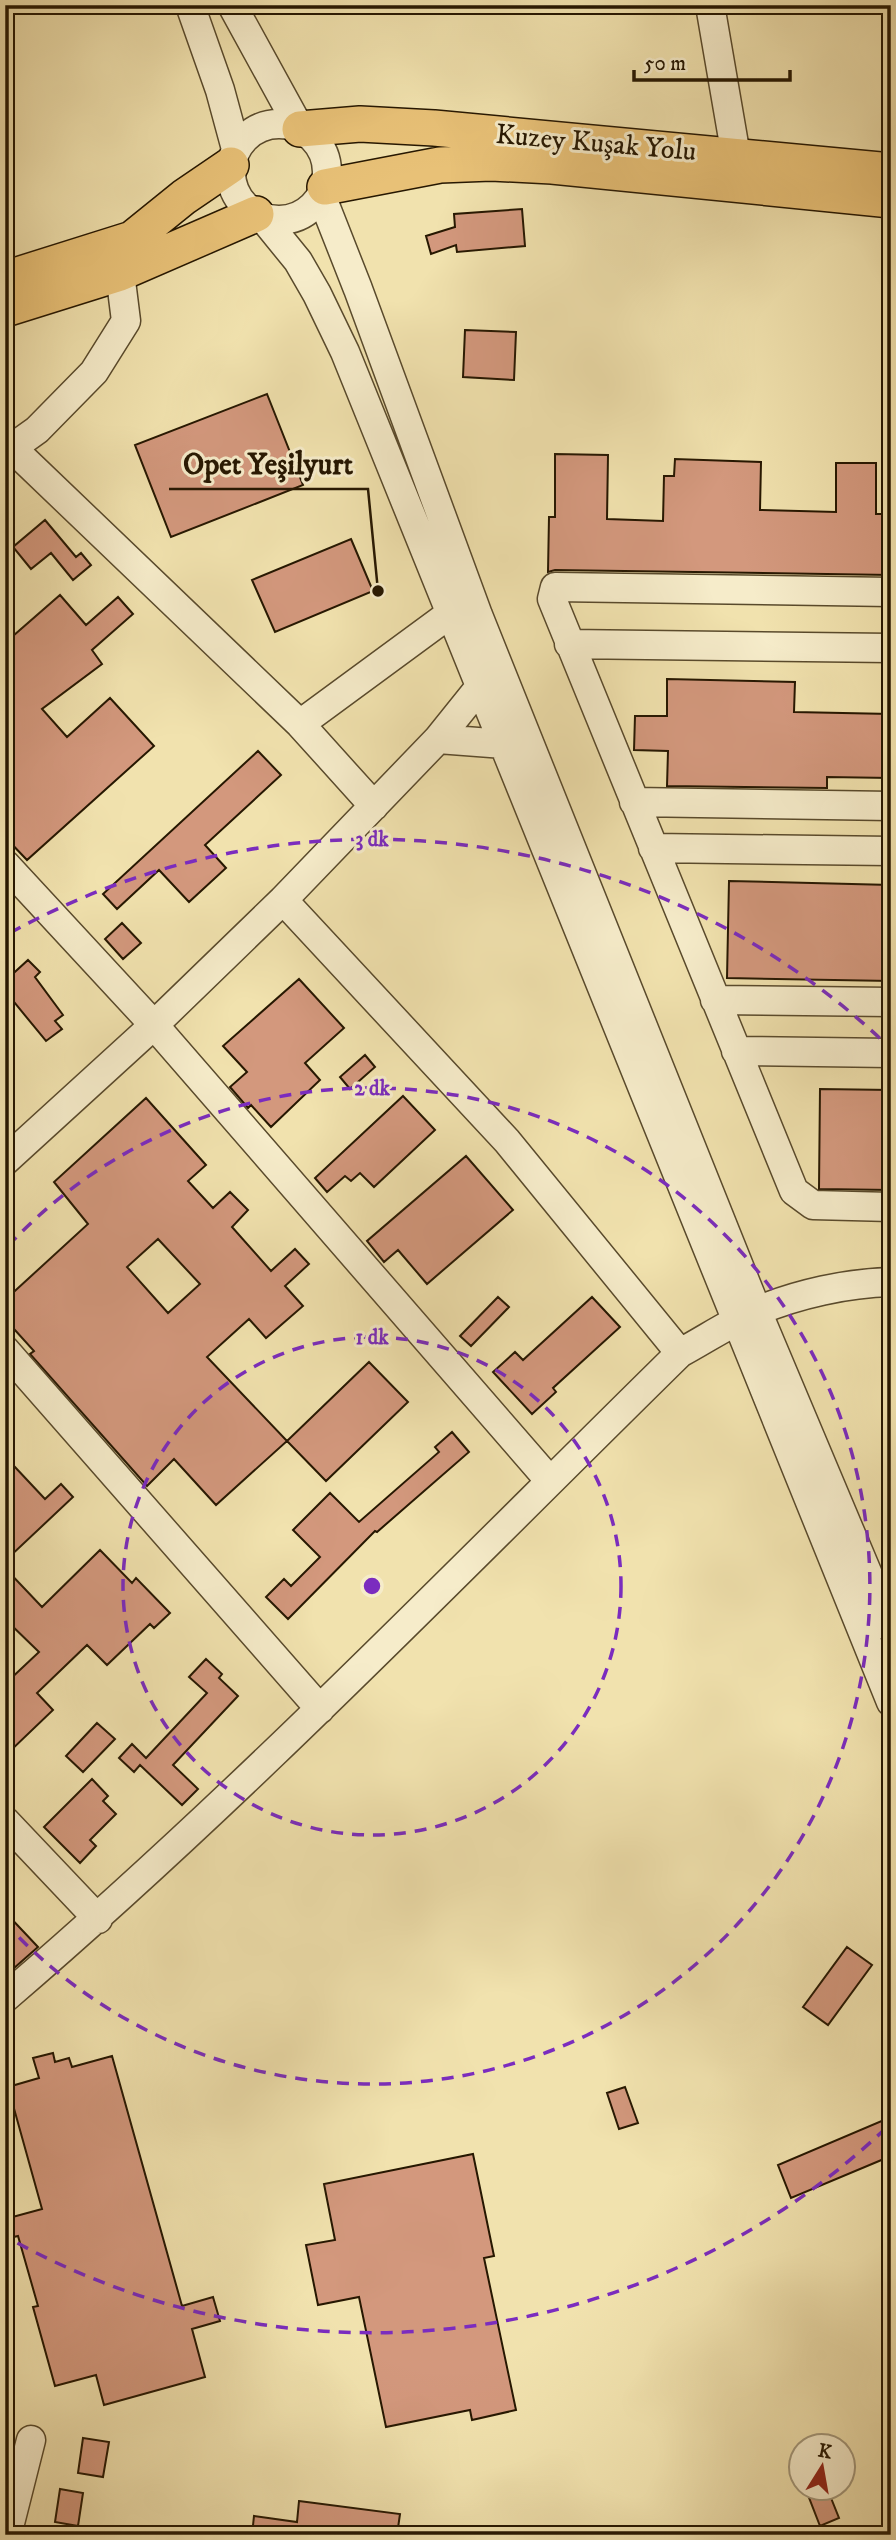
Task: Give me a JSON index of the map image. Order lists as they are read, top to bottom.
{
  "streets": {
    "main road": ["Kuzey Kuşak Yolu"]
  },
  "places": ["Opet Yeşilyurt"],
  "scale_bar": "50 m",
  "north": "top",
  "rings": ["3 dk", "2 dk", "1 dk"]
}
